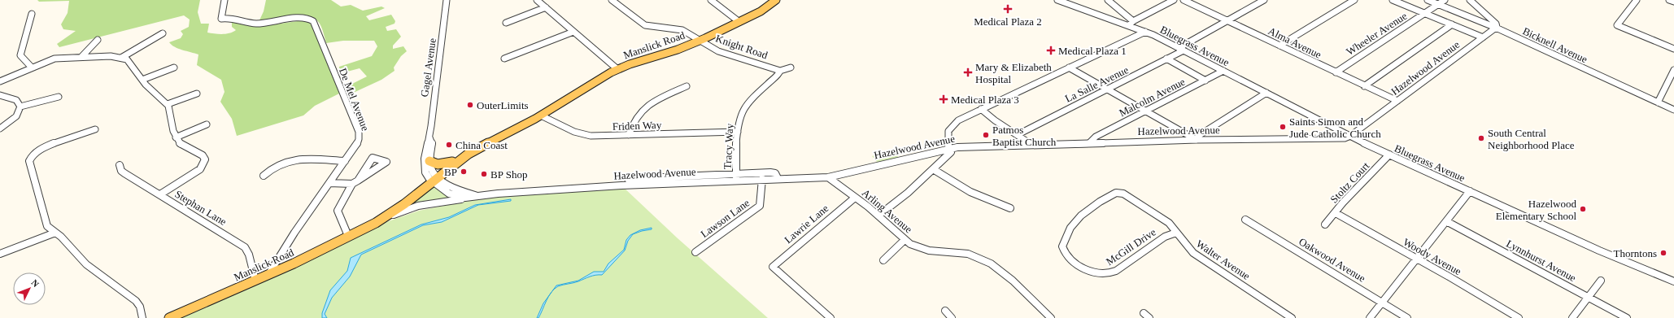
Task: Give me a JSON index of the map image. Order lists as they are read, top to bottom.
{
  "streets": {
    "main road": ["Manslick Road"],
    "street": [
      "Wheeler Avenue",
      "Alma Avenue",
      "Bicknell Avenue",
      "Bluegrass Avenue",
      "Knight Road",
      "Gagel Avenue",
      "Hazelwood Avenue",
      "La Salle Avenue",
      "Malcolm Avenue",
      "De Mel Avenue",
      "Friden Way",
      "Tracy Way",
      "Stoltz Court",
      "Stephan Lane",
      "Arling Avenue",
      "Lawson Lane",
      "Lawrie Lane",
      "McGill Drive",
      "Woody Avenue",
      "Walter Avenue",
      "Oakwood Avenue",
      "Lynnhurst Avenue"
    ]
  },
  "crossings": [
    ["Wheeler Avenue", "Alma Avenue"],
    ["Wheeler Avenue", "Bicknell Avenue"],
    ["Alma Avenue", "Hazelwood Avenue"],
    ["Alma Avenue", "La Salle Avenue"],
    ["Manslick Road", "Knight Road"],
    ["Manslick Road", "Gagel Avenue"],
    ["Manslick Road", "Hazelwood Avenue"],
    ["Manslick Road", "De Mel Avenue"],
    ["Manslick Road", "Friden Way"],
    ["Manslick Road", "Stephan Lane"],
    ["Bicknell Avenue", "Hazelwood Avenue"],
    ["Bluegrass Avenue", "Hazelwood Avenue"],
    ["Bluegrass Avenue", "La Salle Avenue"],
    ["Bluegrass Avenue", "Malcolm Avenue"],
    ["Bluegrass Avenue", "Stoltz Court"],
    ["Knight Road", "Tracy Way"],
    ["Gagel Avenue", "Hazelwood Avenue"],
    ["Hazelwood Avenue", "Malcolm Avenue"],
    ["Hazelwood Avenue", "Tracy Way"],
    ["Hazelwood Avenue", "Arling Avenue"],
    ["Hazelwood Avenue", "Lawson Lane"],
    ["Friden Way", "Tracy Way"],
    ["Stoltz Court", "Woody Avenue"],
    ["Arling Avenue", "Lawrie Lane"],
    ["McGill Drive", "Walter Avenue"]
  ],
  "places": {
    "health": [
      "Medical Plaza 2",
      "Medical Plaza 1",
      "Mary & Elizabeth Hospital",
      "Medical Plaza 3"
    ],
    "other": [
      "OuterLimits",
      "Saints Simon and Jude Catholic Church",
      "Patmos Baptist Church",
      "South Central Neighborhood Place",
      "China Coast",
      "BP",
      "BP Shop",
      "Hazelwood Elementary School",
      "Thorntons"
    ]
  },
  "north": "top right"
}
